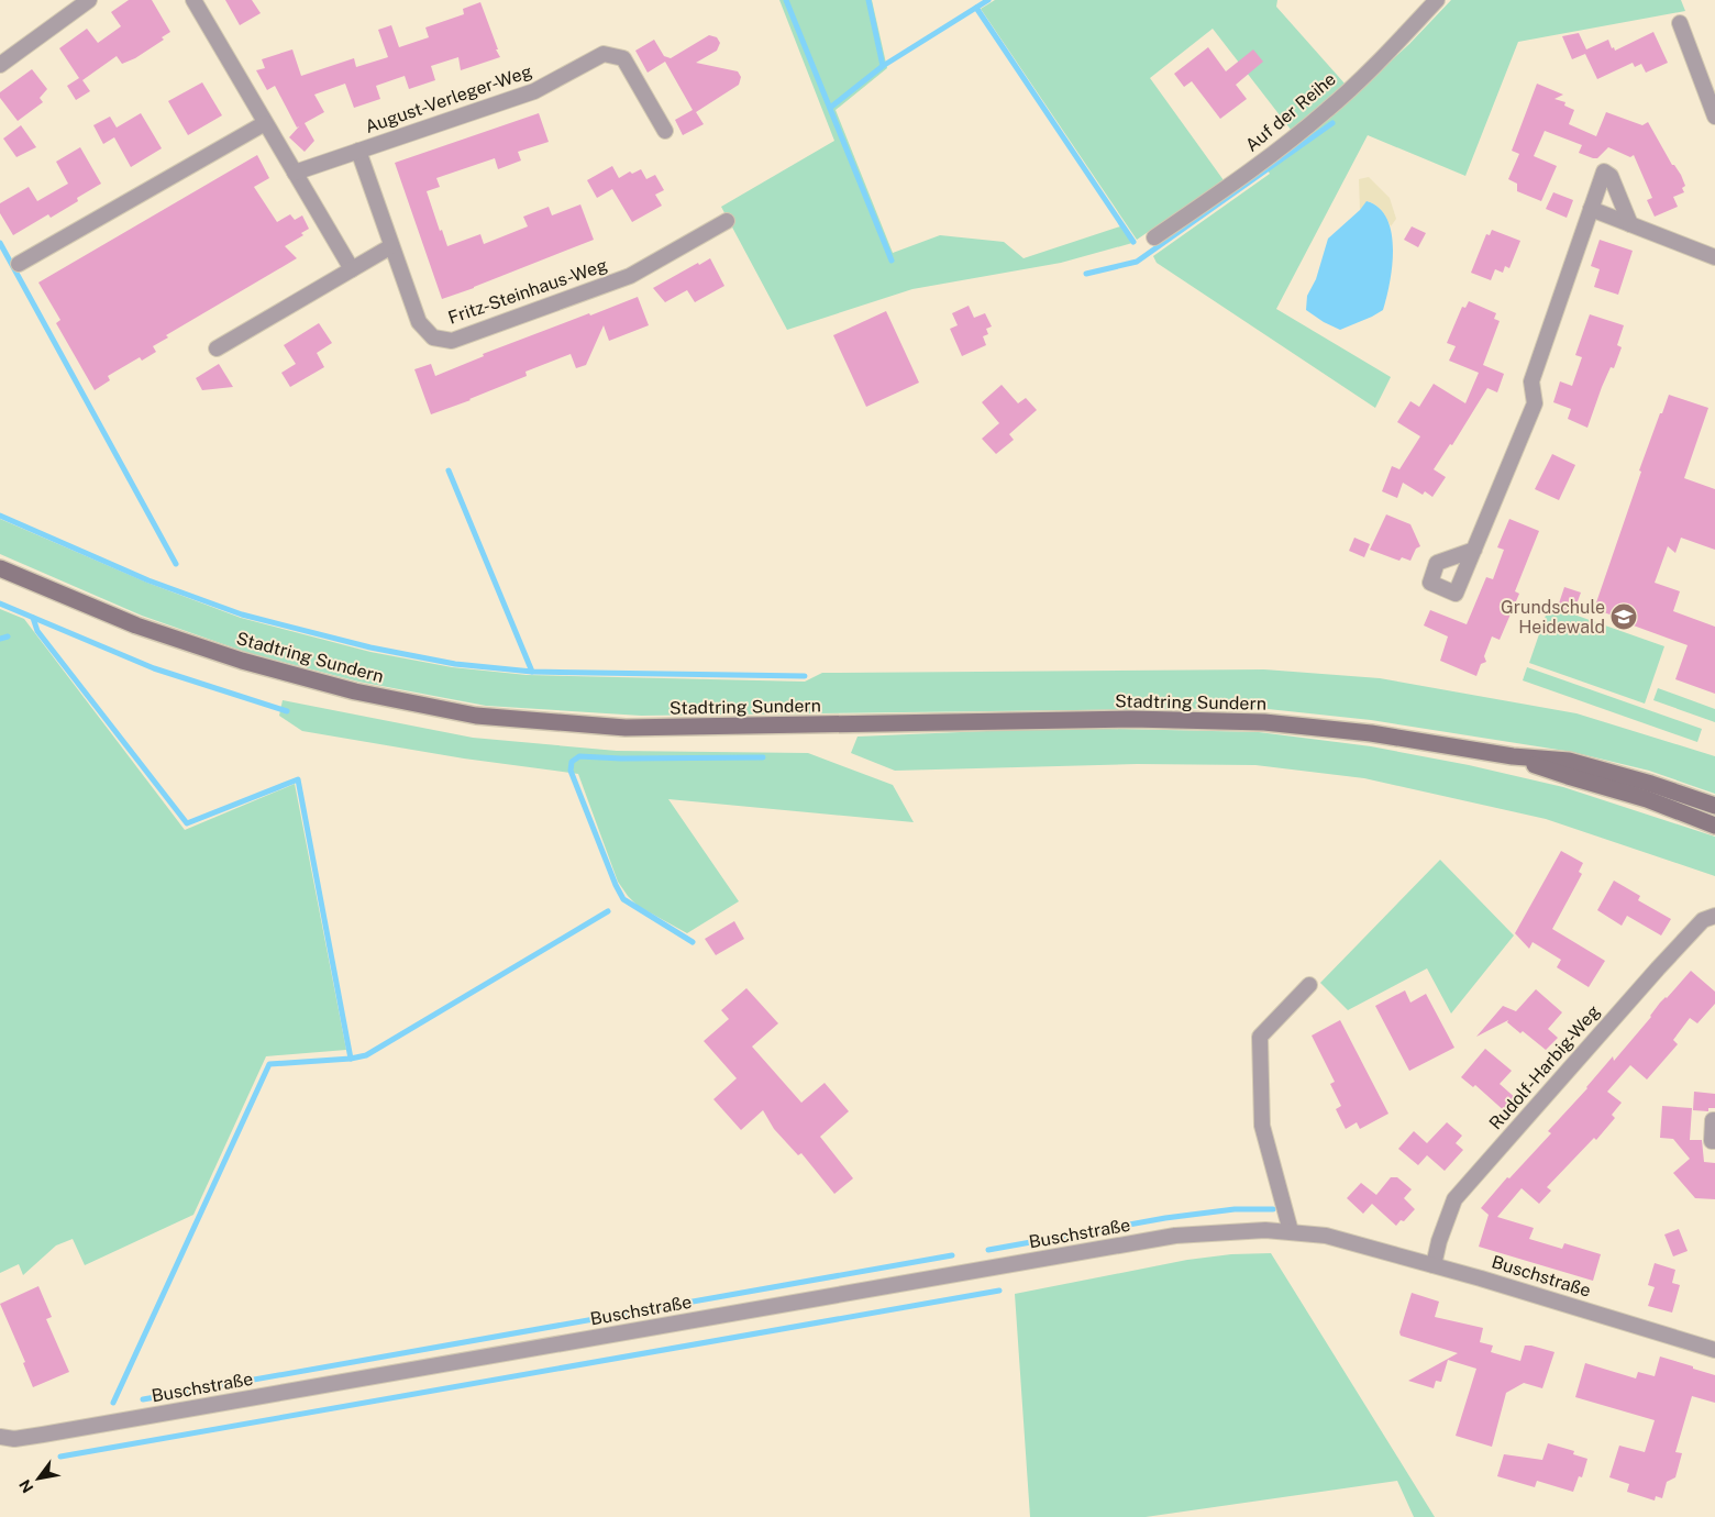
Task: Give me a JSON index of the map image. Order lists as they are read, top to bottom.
{
  "streets": {
    "main road": ["Stadtring Sundern"],
    "street": [
      "August-Verleger-Weg",
      "Auf der Reihe",
      "Fritz-Steinhaus-Weg",
      "Rudolf-Harbig-Weg",
      "Buschstraße"
    ]
  },
  "crossings": [
    ["August-Verleger-Weg", "Fritz-Steinhaus-Weg"],
    ["Rudolf-Harbig-Weg", "Buschstraße"]
  ],
  "places": {
    "school or university": ["Grundschule Heidewald"]
  },
  "north": "bottom left"
}
